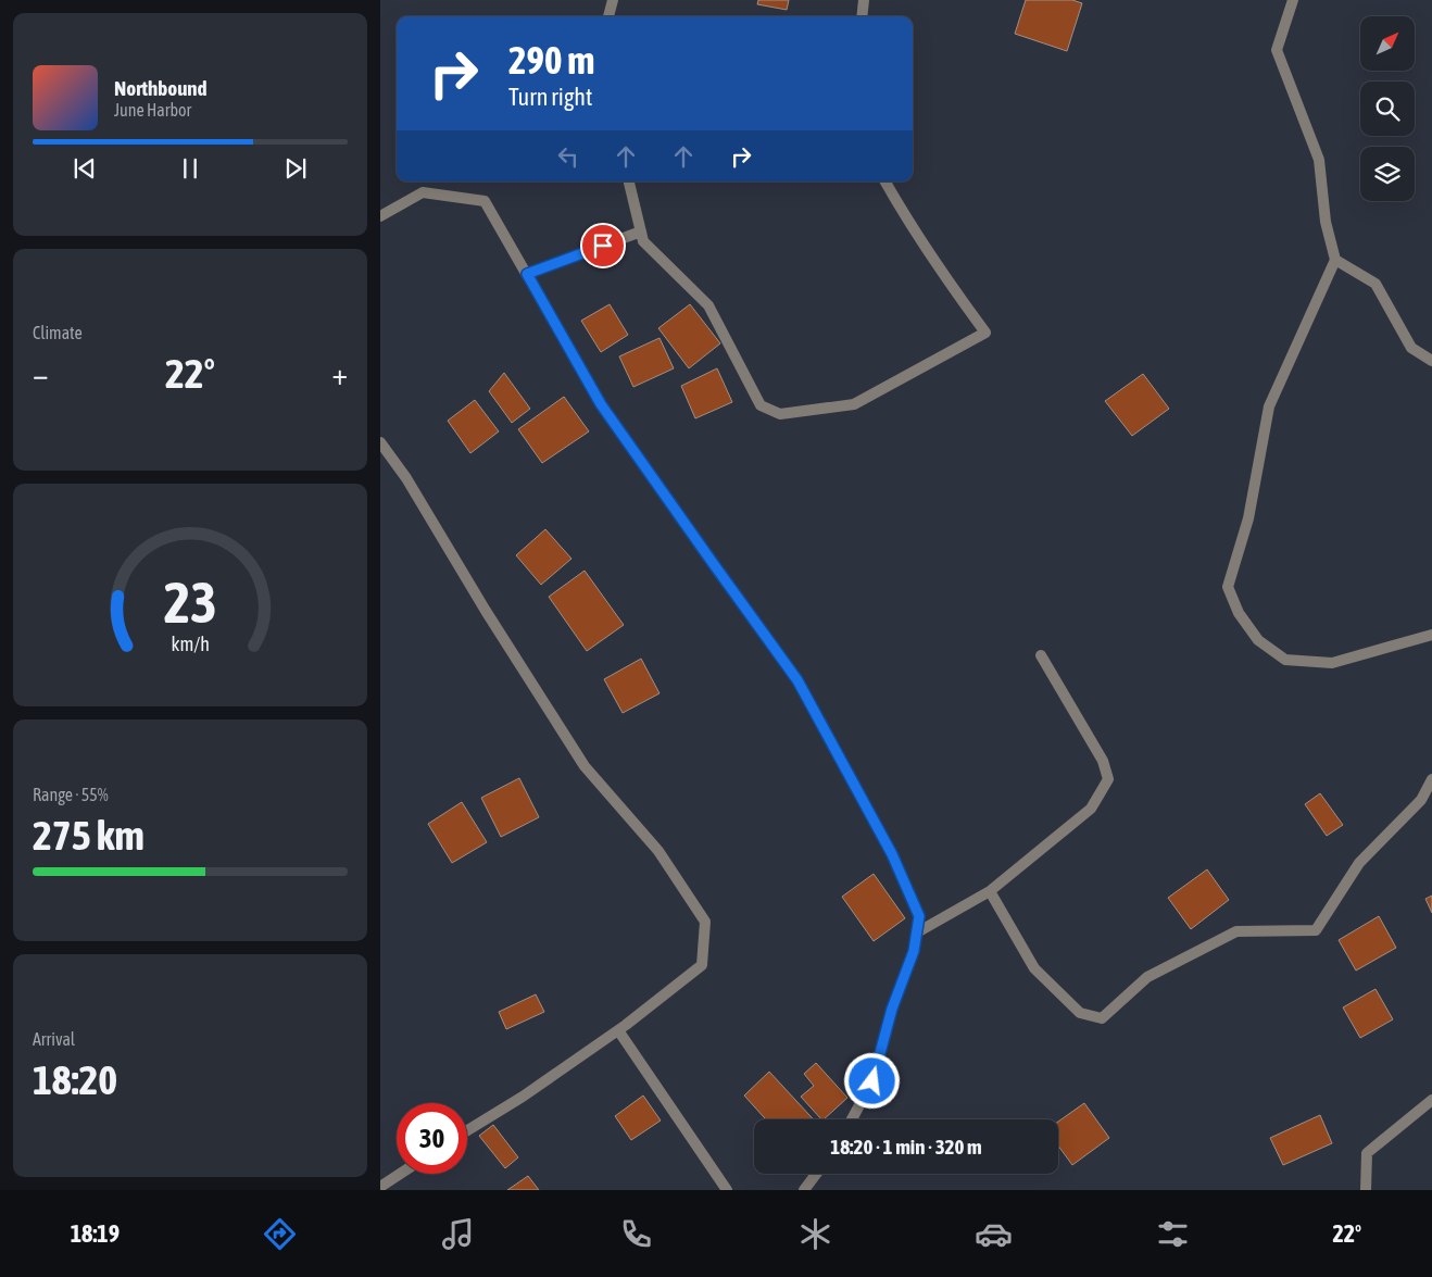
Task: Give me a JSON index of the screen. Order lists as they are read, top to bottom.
{
  "north": "top right",
  "page": {
    "turn": ["290 m", "Turn right"],
    "song": ["Northbound", "June Harbor"],
    "tile": [
      "Climate",
      ["Range · 55%", "275 km"],
      ["Arrival", "18:20"]
    ],
    "heat": ["−", "22°", "+"],
    "limit": "30",
    "trip": "18:20 · 1 min · 320 m",
    "tabs": ["18:19", "22°"],
    "gauge": ["23", "km/h"]
  }
}
